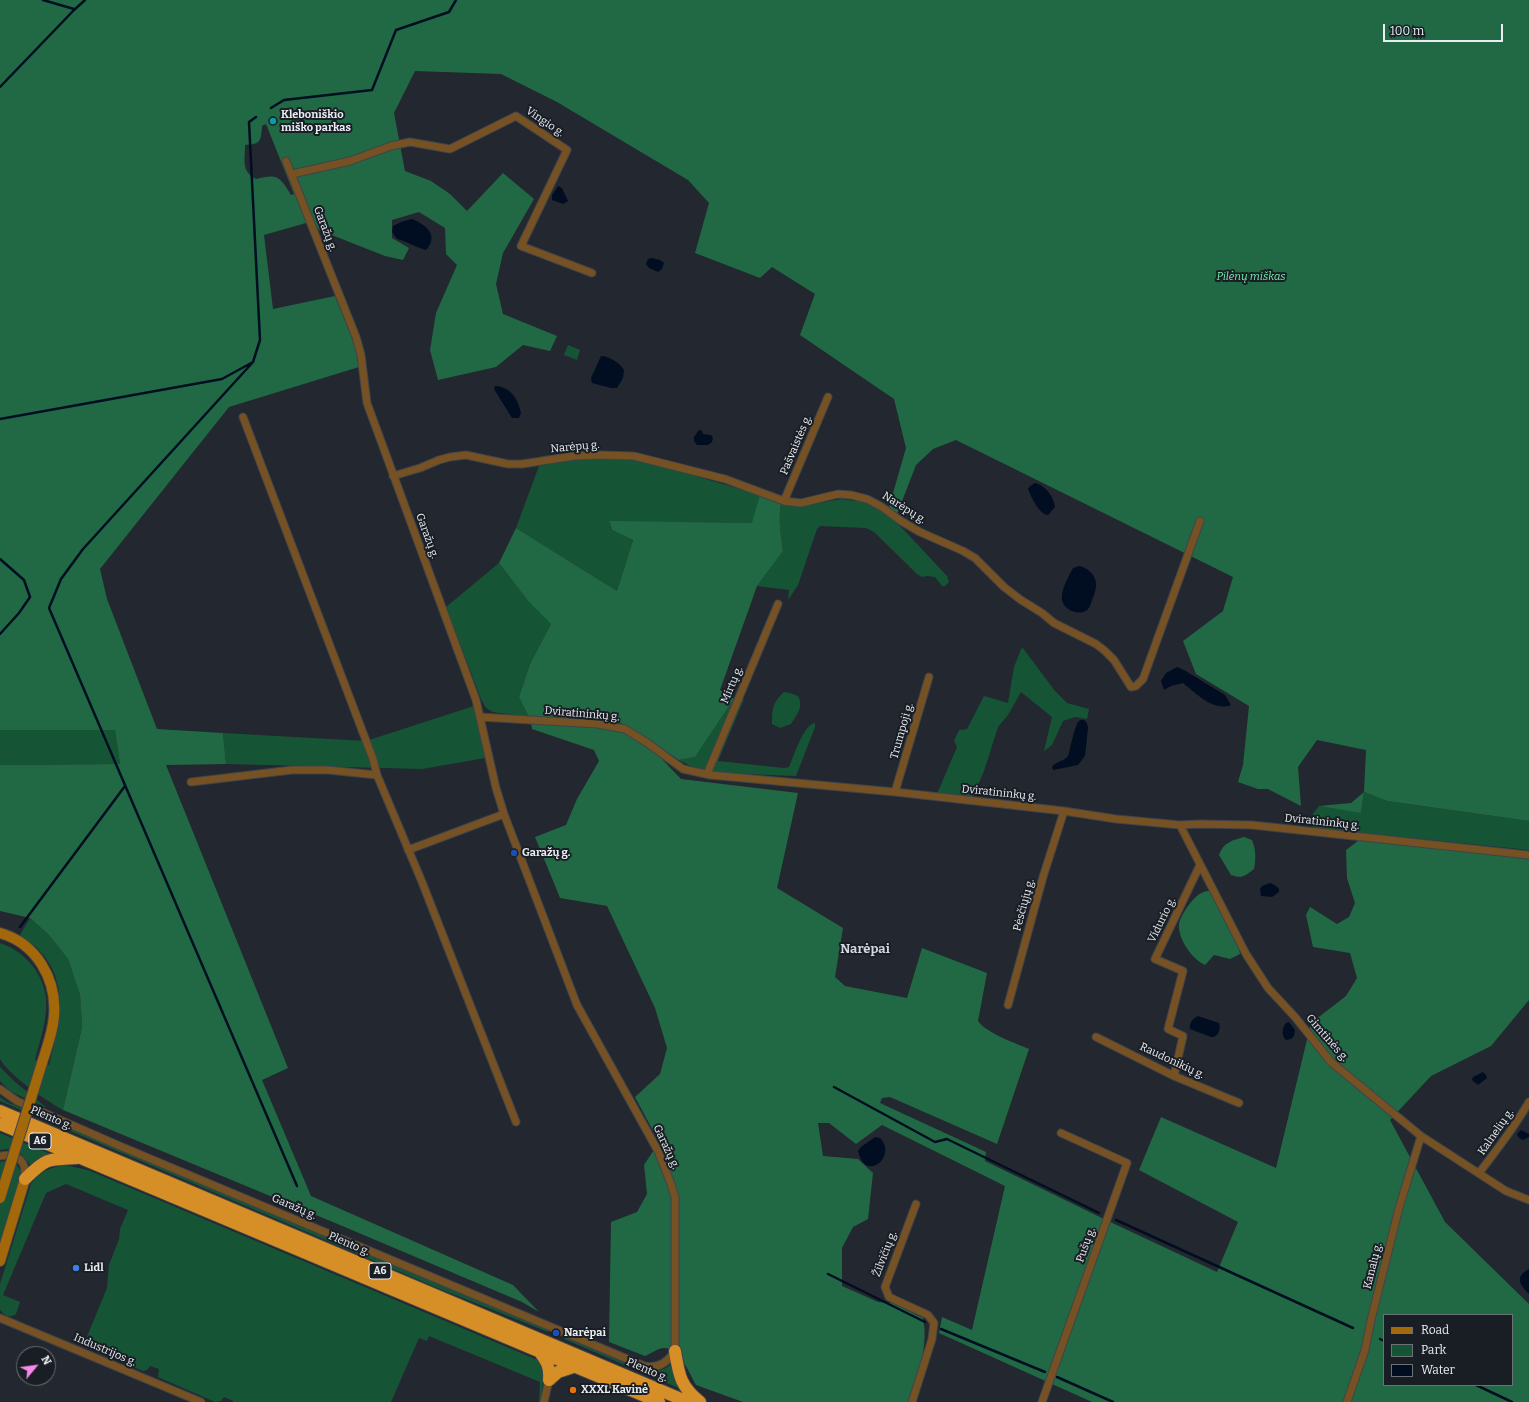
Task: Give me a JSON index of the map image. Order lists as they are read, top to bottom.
{
  "streets": {
    "highway": ["Plento g.", "A6"],
    "street": [
      "Vingio g.",
      "Garažų g.",
      "Pašvaistės g.",
      "Narėpų g.",
      "Mirtų g.",
      "Dviratininkų g.",
      "Trumpoji g.",
      "Pėsčiųjų g.",
      "Vidurio g.",
      "Gimtinės g.",
      "Raudonikių g.",
      "Kalnelių g.",
      "Pušų g.",
      "Žilvičių g.",
      "Kanalų g.",
      "Industrijos g."
    ]
  },
  "crossings": [
    ["Vingio g.", "Garažų g."],
    ["Garažų g.", "Narėpų g."],
    ["Garažų g.", "Dviratininkų g."],
    ["Pašvaistės g.", "Narėpų g."],
    ["Mirtų g.", "Dviratininkų g."],
    ["Dviratininkų g.", "Trumpoji g."],
    ["Dviratininkų g.", "Pėsčiųjų g."],
    ["Dviratininkų g.", "Gimtinės g."],
    ["Vidurio g.", "Gimtinės g."],
    ["Vidurio g.", "Raudonikių g."],
    ["Gimtinės g.", "Kalnelių g."],
    ["Gimtinės g.", "Kanalų g."]
  ],
  "districts": ["Narėpai"],
  "parks": ["Pilėnų miškas"],
  "places": [
    "Kleboniškio miško parkas",
    "Garažų g.",
    "Lidl",
    "Narėpai",
    "XXXL Kavinė"
  ],
  "legend": ["Road", "Park", "Water"],
  "scale_bar": "100 m",
  "north": "top right"
}
